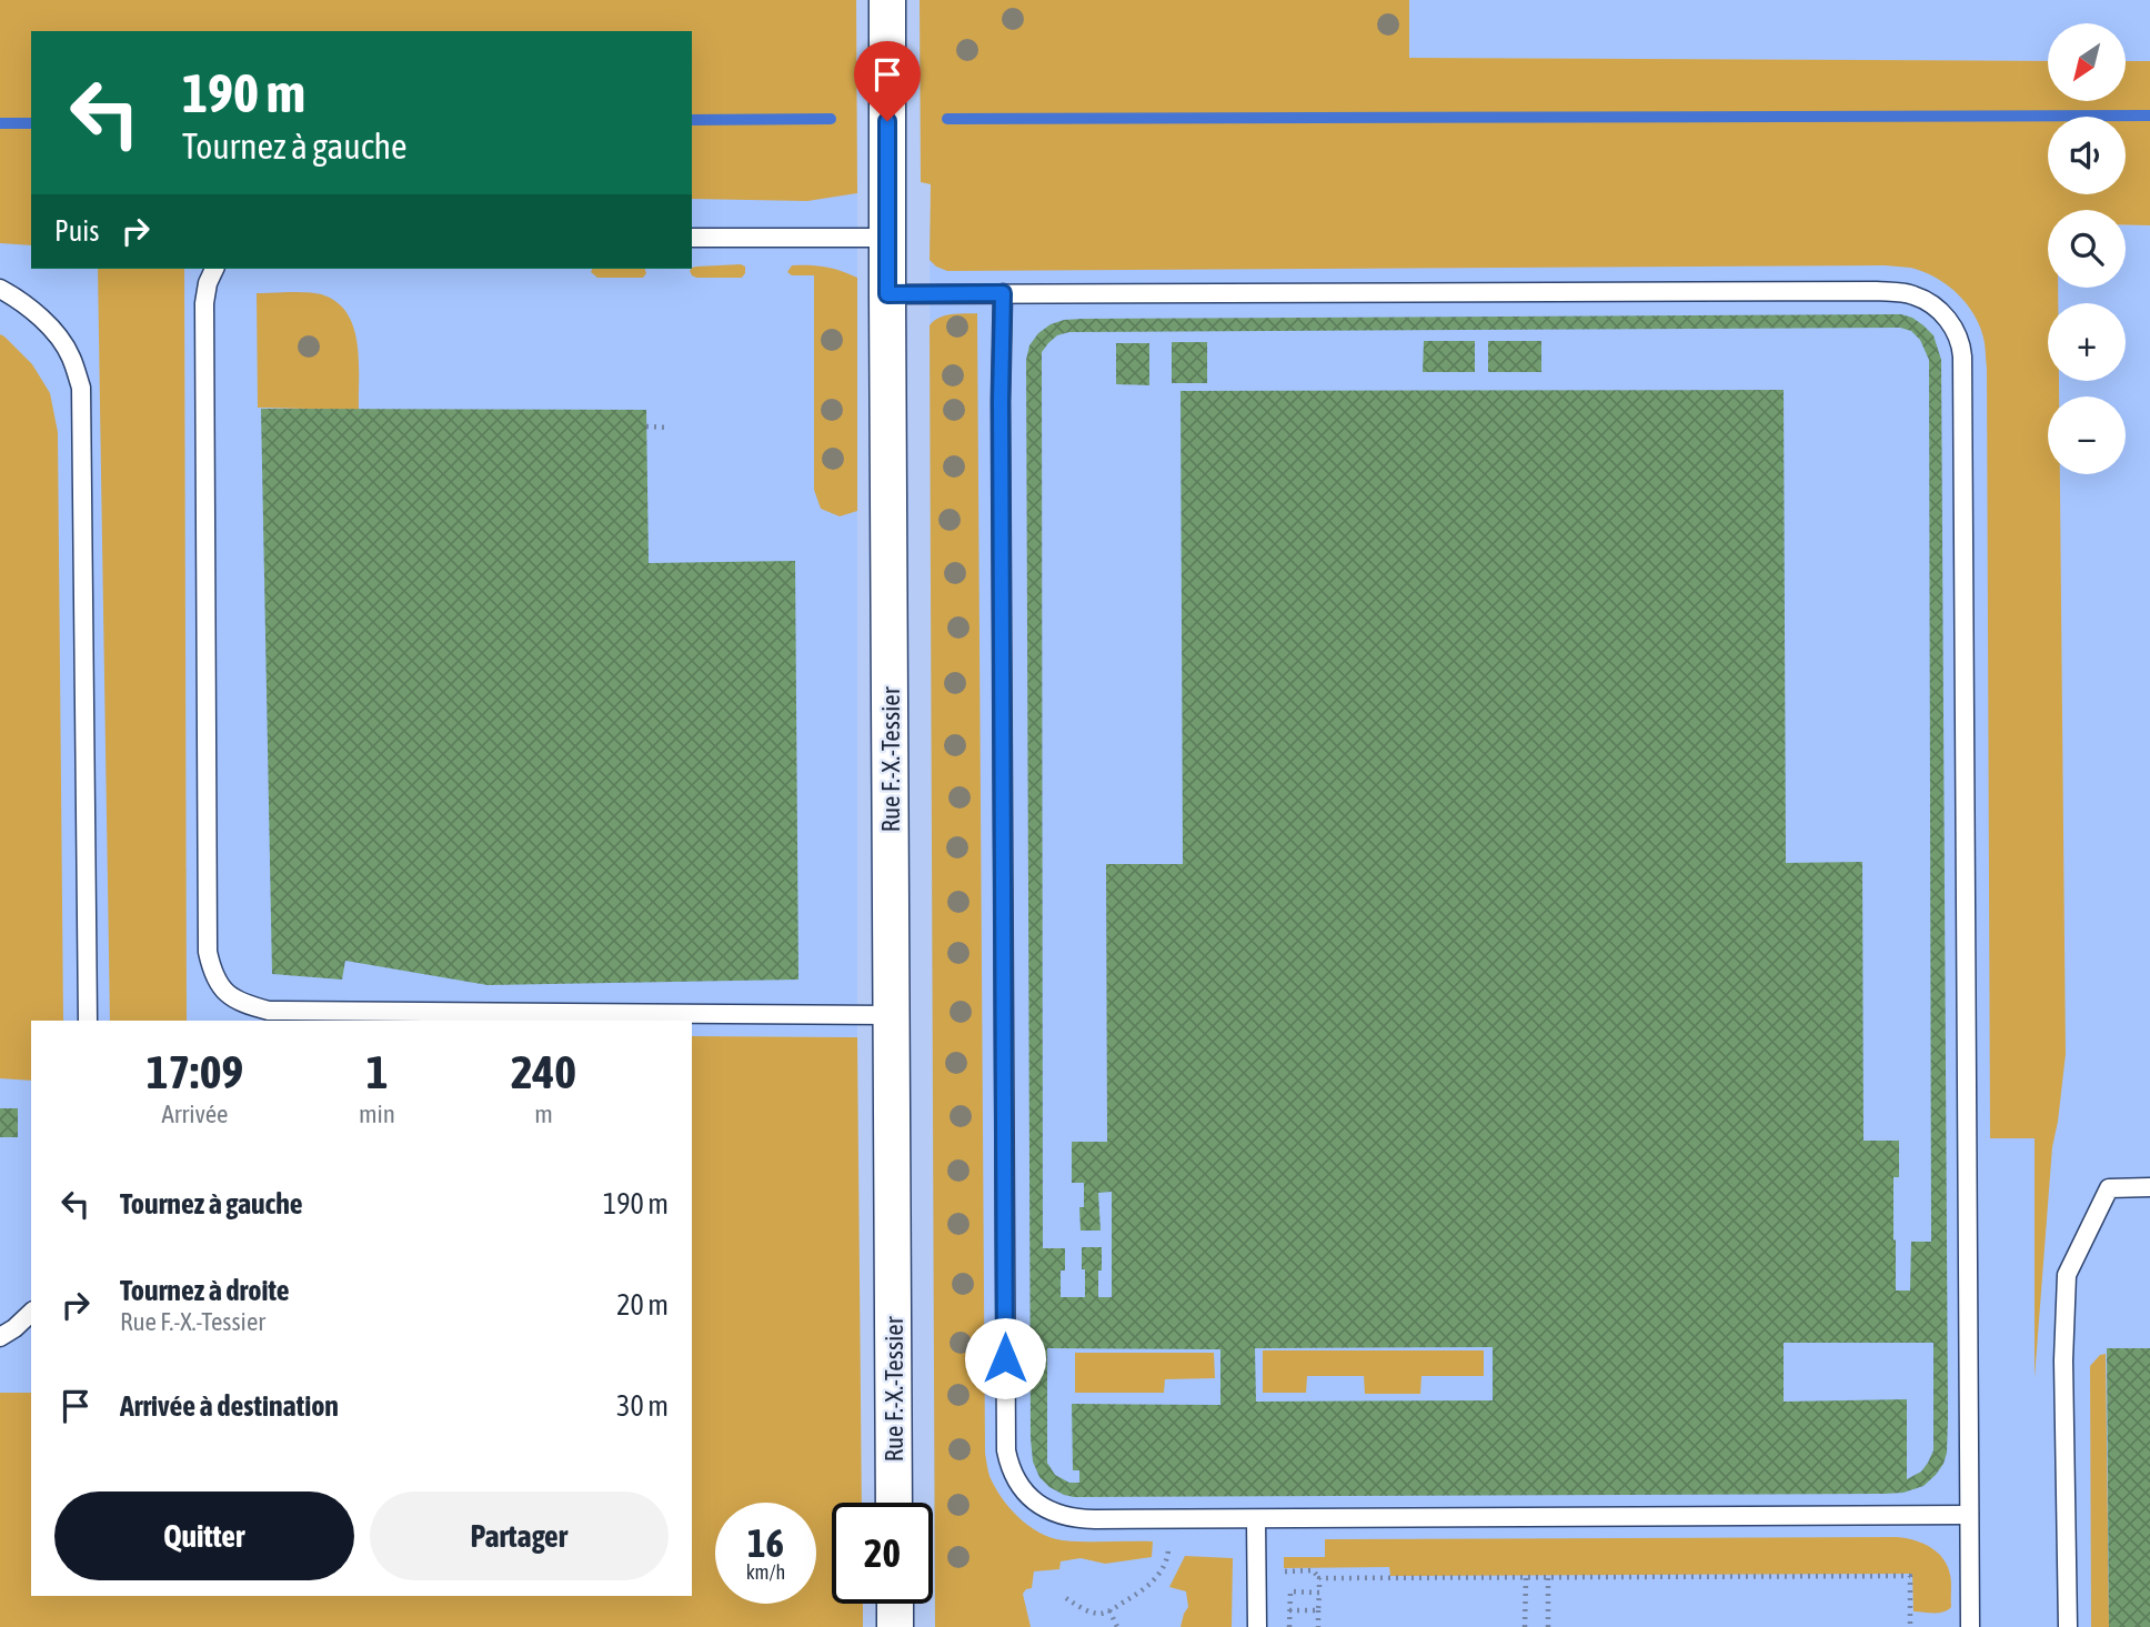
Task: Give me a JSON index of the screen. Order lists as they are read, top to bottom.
{
  "streets": {
    "street": ["Rue F.-X.-Tessier"]
  },
  "north": "bottom left",
  "page": {
    "map_buttons": ["+", "−"],
    "turn": ["190 m", "Tournez à gauche"],
    "then": "Puis",
    "eta": [
      "17:09",
      "Arrivée",
      "1",
      "min",
      "240",
      "m"
    ],
    "list": [
      {
        "name": "Tournez à gauche",
        "value": "190 m"
      },
      {
        "name": "Tournez à droite",
        "note": "Rue F.-X.-Tessier",
        "value": "20 m"
      },
      {
        "name": "Arrivée à destination",
        "value": "30 m"
      }
    ],
    "buttons": ["Quitter", "Partager"],
    "speed": "16 km/h",
    "limit": "20"
  }
}
